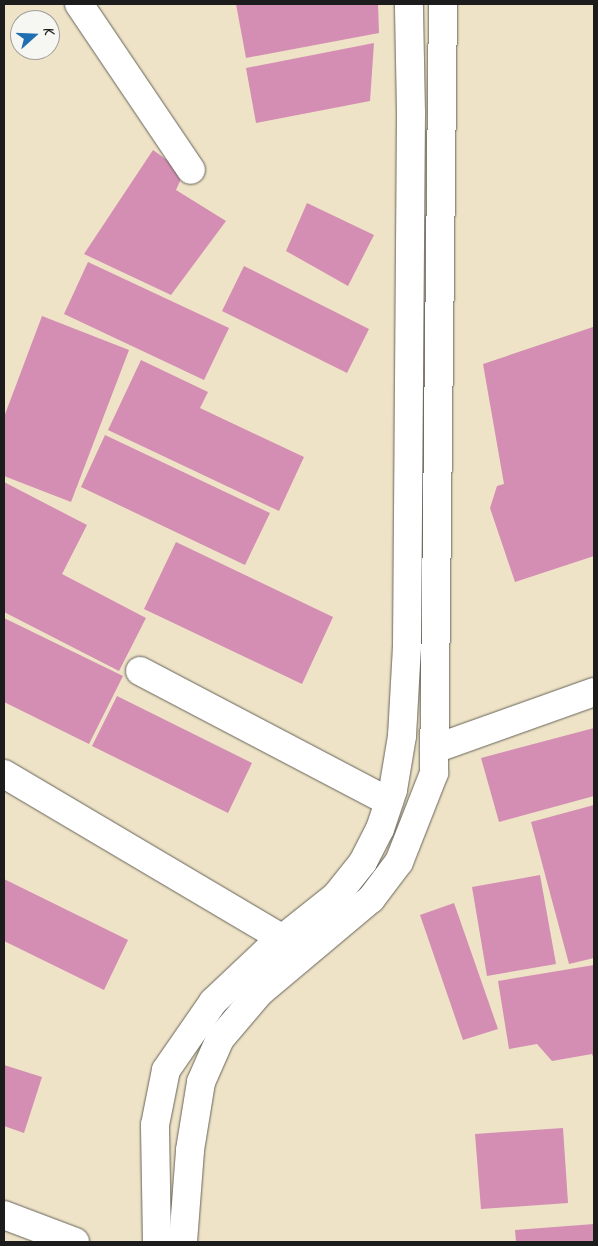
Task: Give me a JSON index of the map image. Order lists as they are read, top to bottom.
{
  "north": "right"
}
